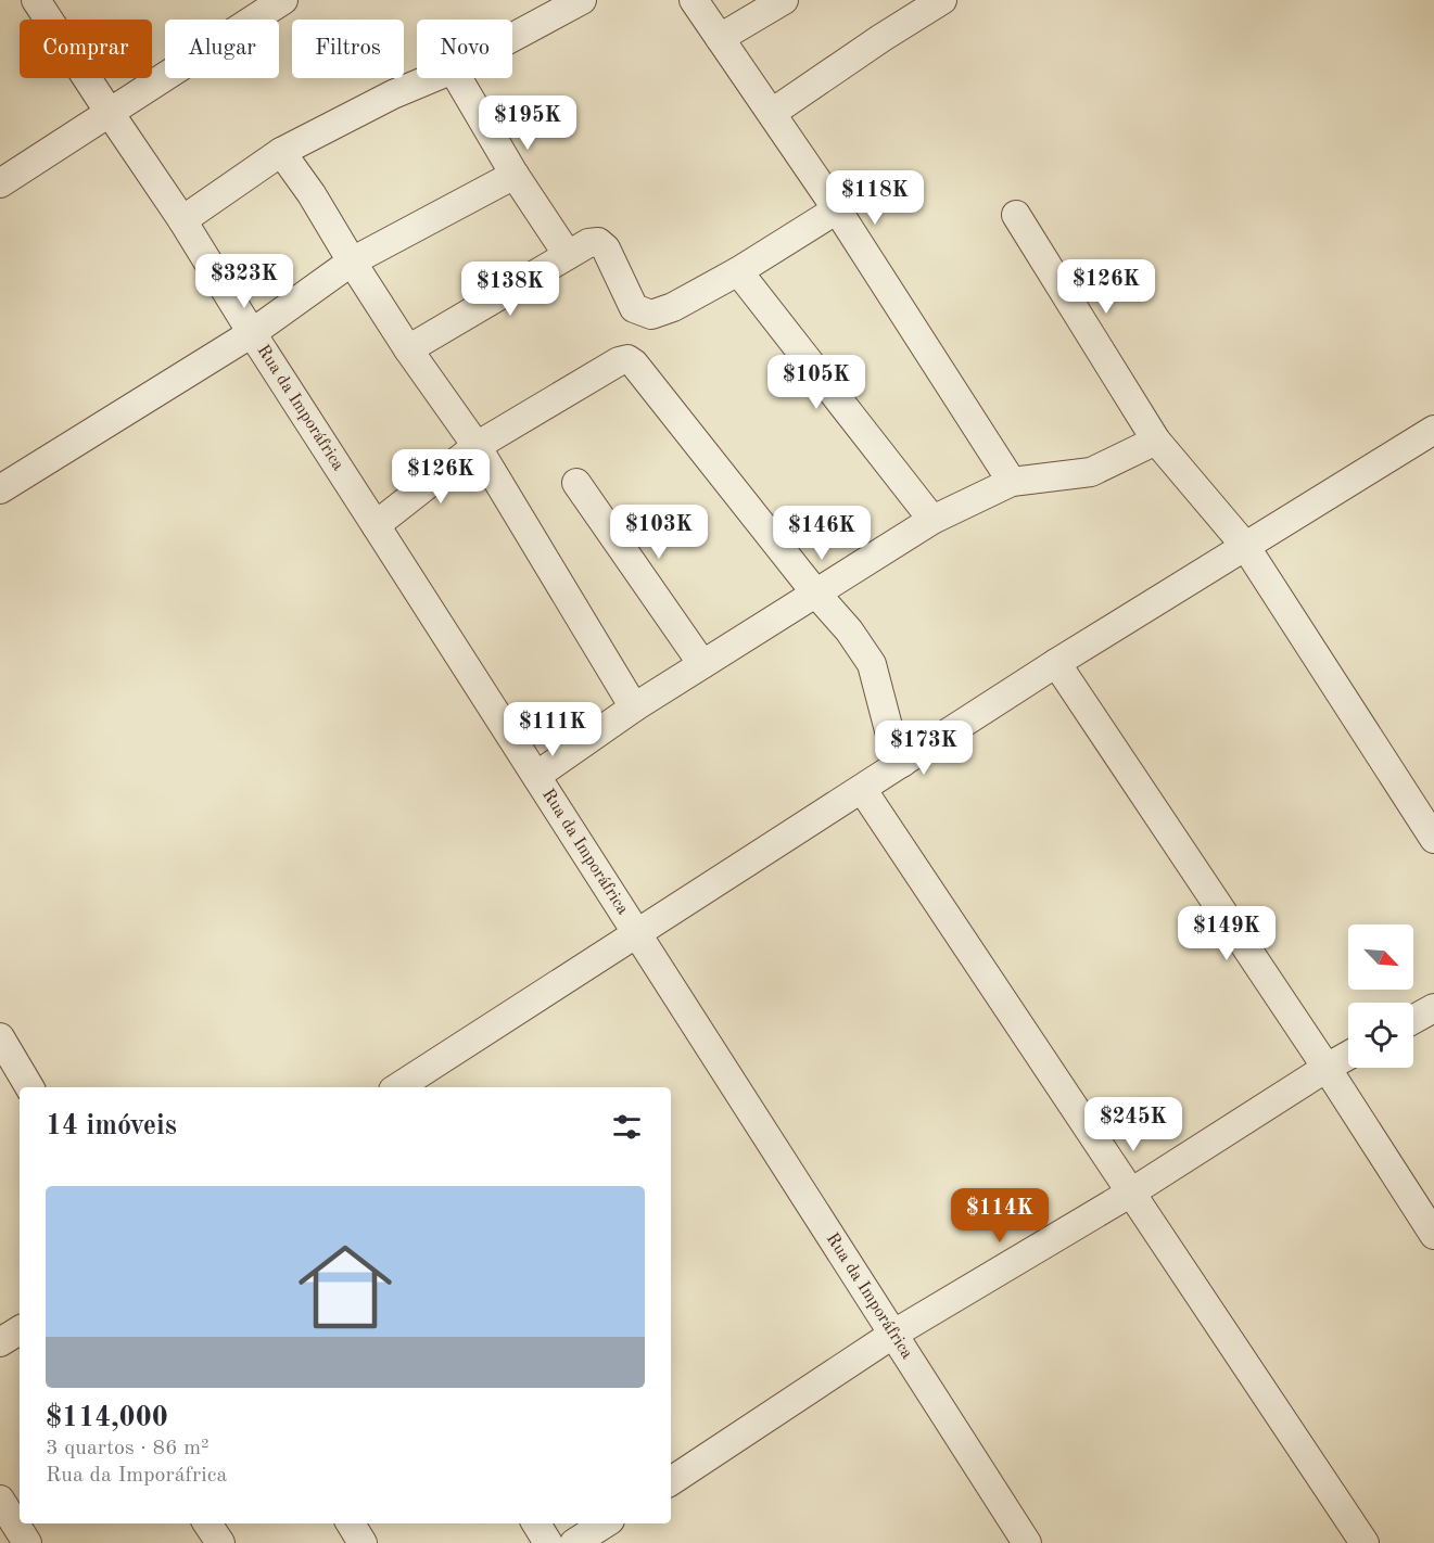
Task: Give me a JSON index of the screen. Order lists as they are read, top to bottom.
{
  "streets": {
    "street": ["Rua da Imporáfrica"]
  },
  "north": "bottom right",
  "page": {
    "chip": [
      "Comprar",
      "Alugar",
      "Filtros",
      "Novo"
    ],
    "price": [
      "$195K",
      "$118K",
      "$323K",
      "$126K",
      "$138K",
      "$105K",
      "$126K",
      "$103K",
      "$146K",
      "$111K",
      "$173K",
      "$149K",
      "$245K",
      "$114K"
    ],
    "heading": "14 imóveis",
    "list": [
      {
        "name": "$114,000",
        "note": "3 quartos · 86 m² · Rua da Imporáfrica"
      }
    ]
  }
}
